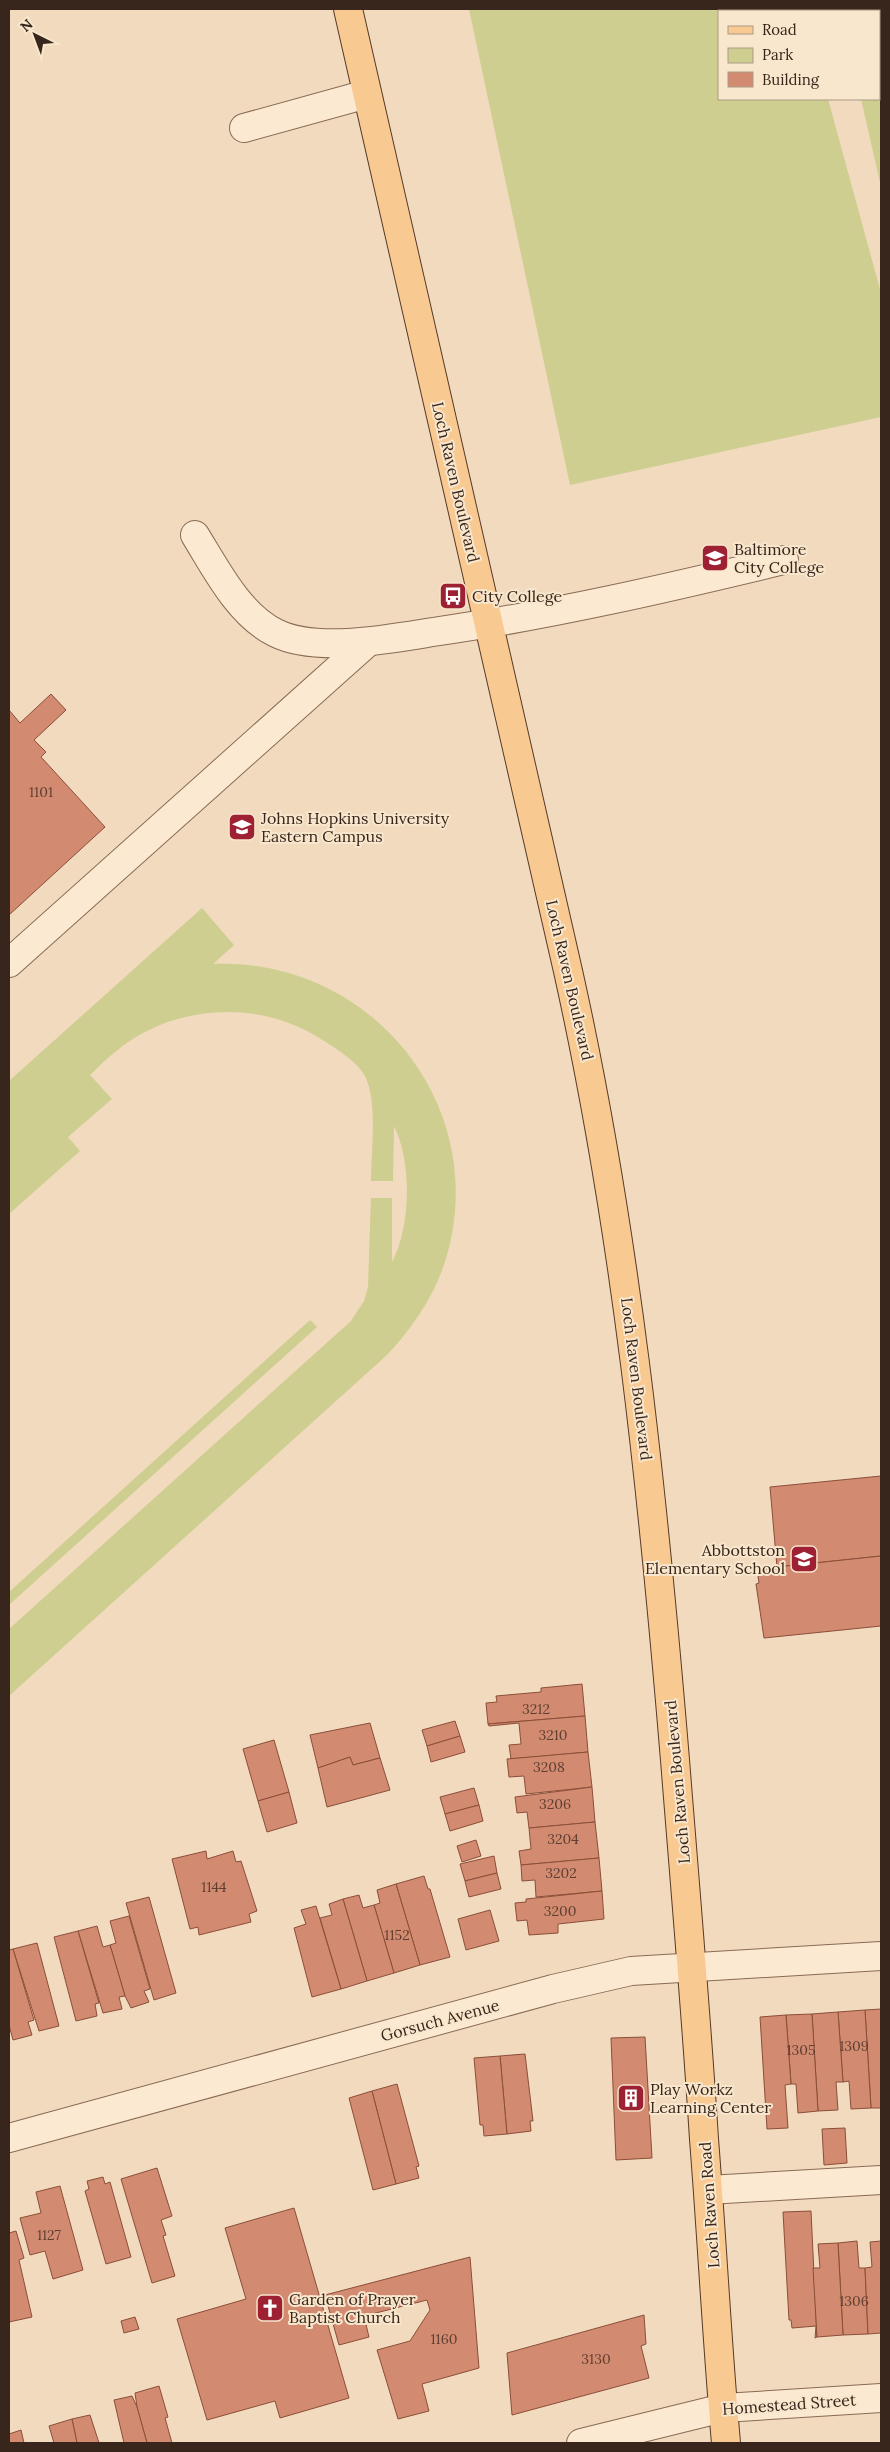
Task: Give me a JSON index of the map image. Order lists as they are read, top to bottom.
{
  "streets": {
    "main road": ["Loch Raven Boulevard", "Loch Raven Road"],
    "street": ["Gorsuch Avenue", "Homestead Street"]
  },
  "crossings": [
    ["Loch Raven Boulevard", "Gorsuch Avenue"],
    ["Loch Raven Boulevard", "Loch Raven Road"],
    ["Gorsuch Avenue", "Loch Raven Road"],
    ["Loch Raven Road", "Homestead Street"]
  ],
  "places": {
    "school or university": ["Baltimore City College", "Johns Hopkins University Eastern Campus", "Abbottston Elementary School"],
    "bus stop": ["City College"],
    "building": ["Play Workz Learning Center"],
    "church": ["Garden of Prayer Baptist Church"]
  },
  "house_numbers": [
    "1101",
    "3212",
    "3210",
    "3208",
    "3206",
    "3204",
    "3202",
    "1144",
    "3200",
    "1152",
    "1309",
    "1305",
    "1127",
    "1306",
    "1160",
    "3130"
  ],
  "legend": ["Road", "Park", "Building"],
  "north": "top left"
}
